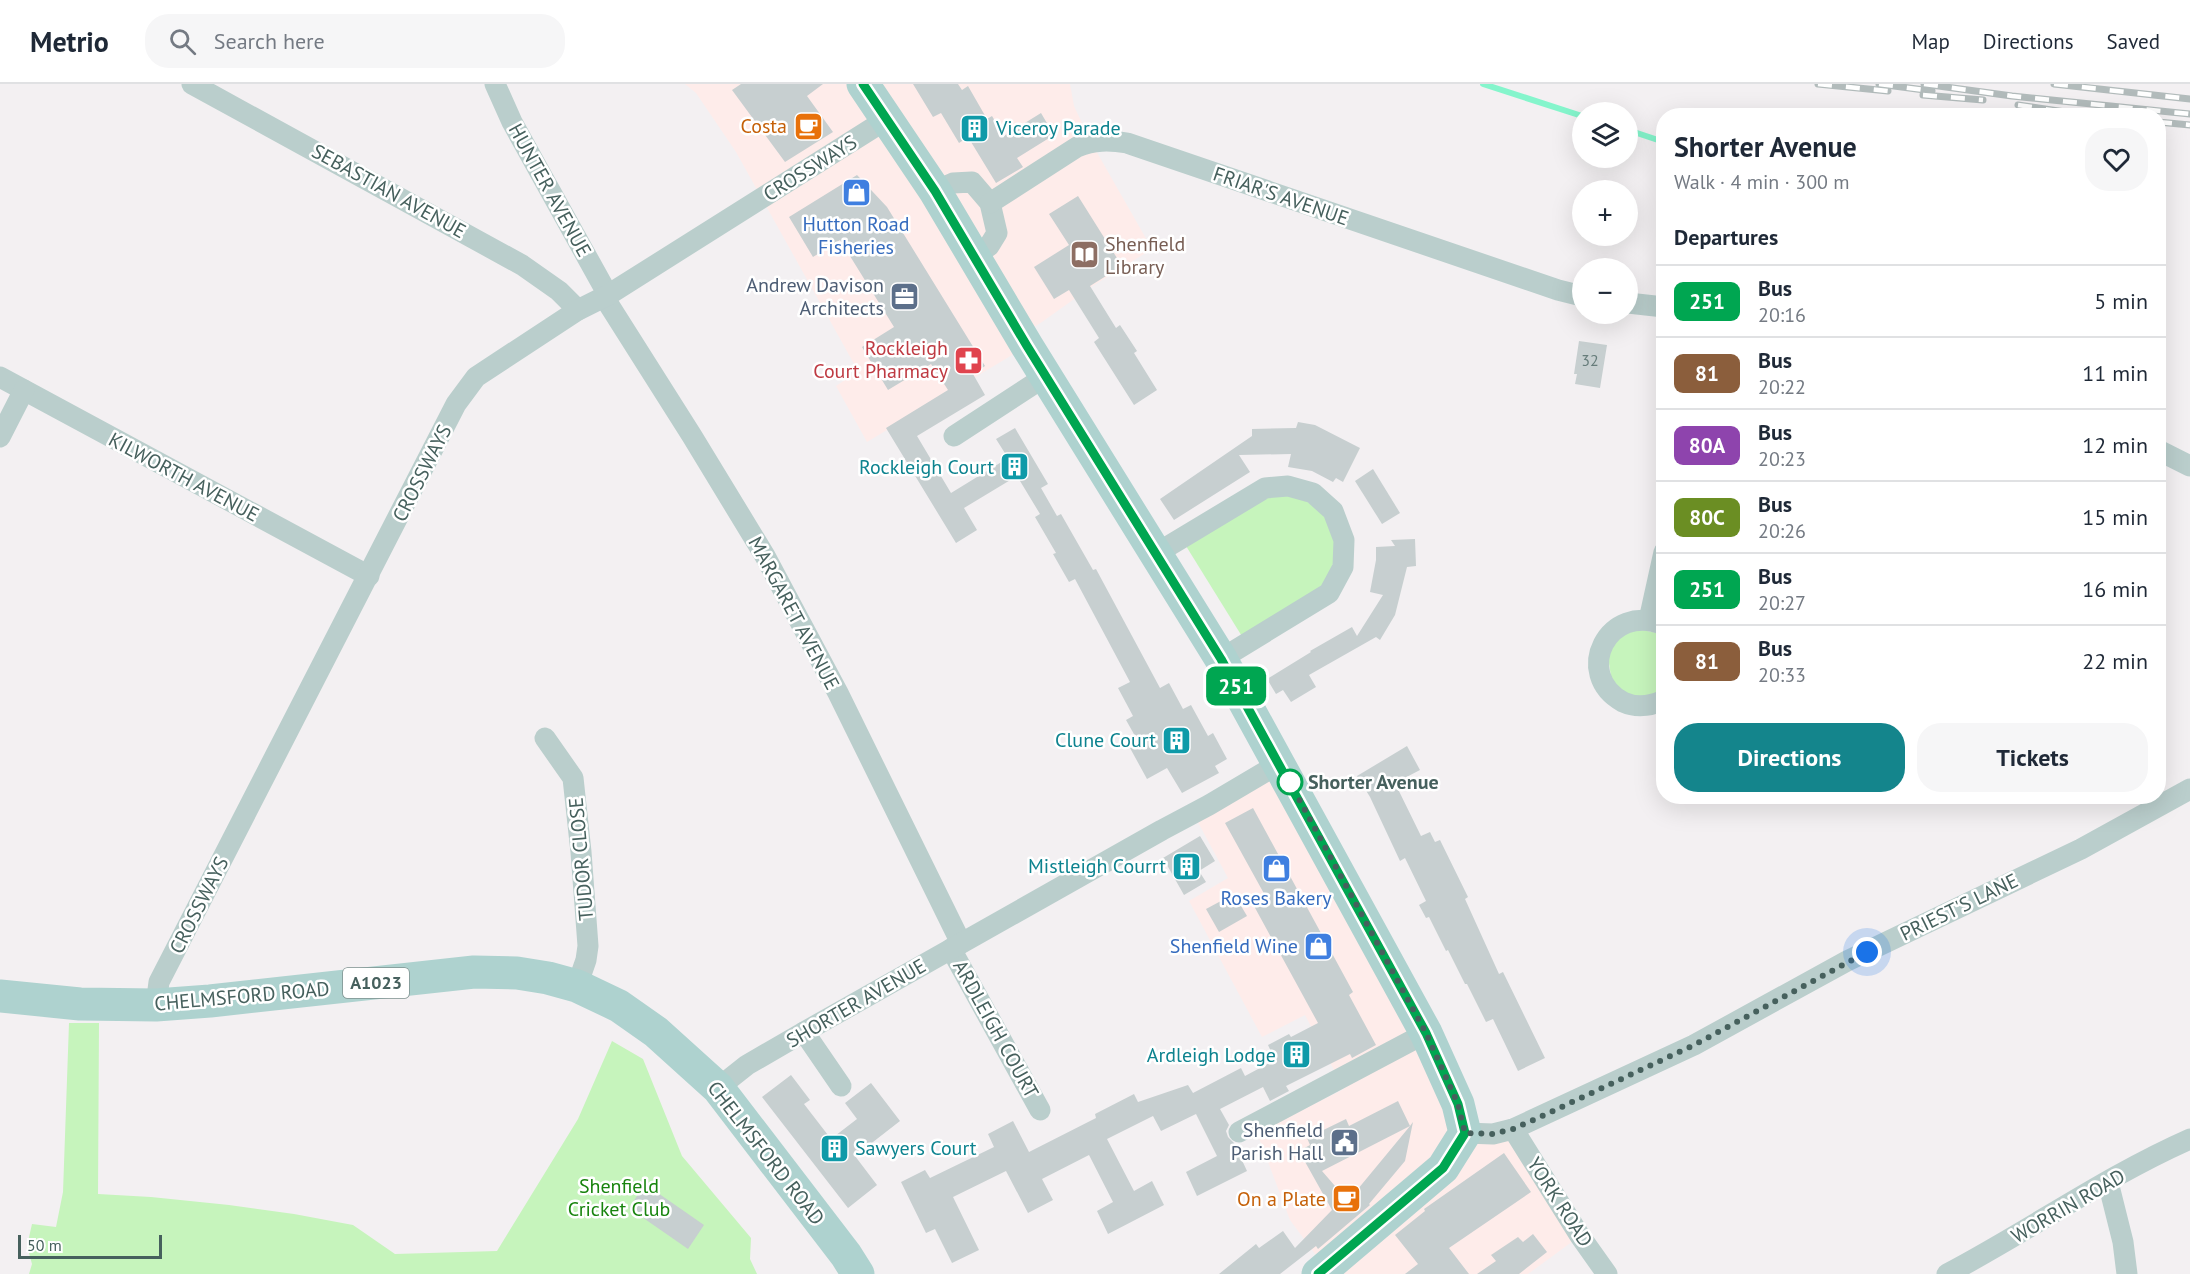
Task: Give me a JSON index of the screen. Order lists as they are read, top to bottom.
{
  "streets": {
    "main road": ["A1023", "CHELMSFORD ROAD"],
    "street": [
      "CROSSWAYS",
      "HUNTER AVENUE",
      "SEBASTIAN AVENUE",
      "FRIAR'S AVENUE",
      "KILWORTH AVENUE",
      "MARGARET AVENUE",
      "TUDOR CLOSE",
      "PRIEST'S LANE",
      "SHORTER AVENUE",
      "ARDLEIGH COURT",
      "YORK ROAD",
      "WORRIN ROAD"
    ]
  },
  "crossings": [
    ["CROSSWAYS", "HUNTER AVENUE"],
    ["CROSSWAYS", "SEBASTIAN AVENUE"],
    ["CROSSWAYS", "KILWORTH AVENUE"],
    ["CROSSWAYS", "MARGARET AVENUE"],
    ["CROSSWAYS", "CHELMSFORD ROAD"],
    ["HUNTER AVENUE", "MARGARET AVENUE"],
    ["MARGARET AVENUE", "SHORTER AVENUE"],
    ["MARGARET AVENUE", "ARDLEIGH COURT"],
    ["TUDOR CLOSE", "CHELMSFORD ROAD"],
    ["PRIEST'S LANE", "YORK ROAD"],
    ["CHELMSFORD ROAD", "SHORTER AVENUE"],
    ["SHORTER AVENUE", "ARDLEIGH COURT"]
  ],
  "parks": ["Shenfield Cricket Club"],
  "places": {
    "cafe": ["Costa", "On a Plate"],
    "building": [
      "Viceroy Parade",
      "Rockleigh Court",
      "Clune Court",
      "Mistleigh Courrt",
      "Ardleigh Lodge",
      "Sawyers Court"
    ],
    "shop": ["Hutton Road Fisheries", "Roses Bakery", "Shenfield Wine"],
    "library": ["Shenfield Library"],
    "office": ["Andrew Davison Architects"],
    "pharmacy": ["Rockleigh Court Pharmacy"],
    "other": ["Shorter Avenue"],
    "public building": ["Shenfield Parish Hall"]
  },
  "lines": ["bus line 251"],
  "house_numbers": ["32"],
  "scale_bar": "50 m",
  "page": {
    "header": "Metrio",
    "search": "Search here",
    "nav": ["Map", "Directions", "Saved"],
    "on_map": "251",
    "map_buttons": ["+", "−"],
    "heading": [
      ["Shorter Avenue", "Walk · 4 min · 300 m"],
      "Departures"
    ],
    "list": [
      {
        "mark": "251",
        "name": "Bus",
        "note": "20:16",
        "value": "5 min"
      },
      {
        "mark": "81",
        "name": "Bus",
        "note": "20:22",
        "value": "11 min"
      },
      {
        "mark": "80A",
        "name": "Bus",
        "note": "20:23",
        "value": "12 min"
      },
      {
        "mark": "80C",
        "name": "Bus",
        "note": "20:26",
        "value": "15 min"
      },
      {
        "mark": "251",
        "name": "Bus",
        "note": "20:27",
        "value": "16 min"
      },
      {
        "mark": "81",
        "name": "Bus",
        "note": "20:33",
        "value": "22 min"
      }
    ],
    "buttons": ["Directions", "Tickets"],
    "scale": "50 m"
  }
}
